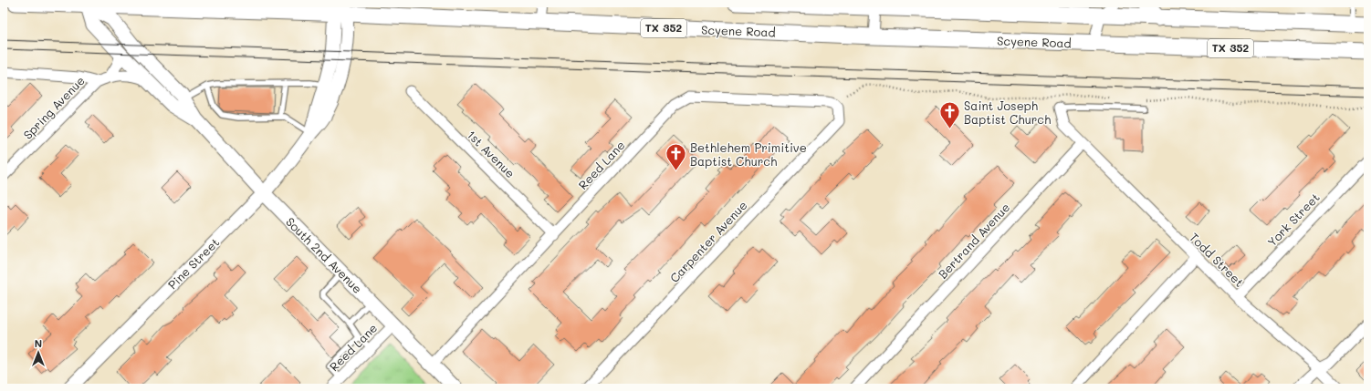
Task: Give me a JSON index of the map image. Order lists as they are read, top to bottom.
{
  "streets": {
    "main road": ["TX 352", "Scyene Road", "South 2nd Avenue"],
    "street": [
      "Spring Avenue",
      "1st Avenue",
      "Reed Lane",
      "York Street",
      "Bertrand Avenue",
      "Carpenter Avenue",
      "Todd Street",
      "Pine Street"
    ]
  },
  "crossings": [
    ["TX 352", "Scyene Road"],
    ["TX 352", "South 2nd Avenue"],
    ["Scyene Road", "South 2nd Avenue"],
    ["Scyene Road", "Pine Street"],
    ["Spring Avenue", "South 2nd Avenue"],
    ["1st Avenue", "Reed Lane"],
    ["Reed Lane", "Carpenter Avenue"],
    ["Reed Lane", "South 2nd Avenue"],
    ["York Street", "Todd Street"],
    ["Bertrand Avenue", "Todd Street"],
    ["South 2nd Avenue", "Pine Street"]
  ],
  "places": {
    "church": ["Saint Joseph Baptist Church", "Bethlehem Primitive Baptist Church"]
  },
  "north": "top"
}
